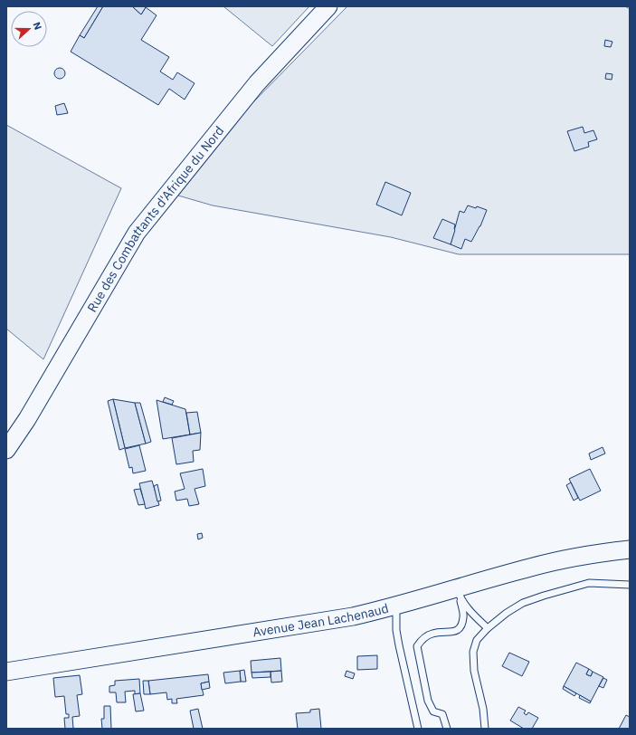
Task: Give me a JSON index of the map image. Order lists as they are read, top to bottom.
{
  "streets": {
    "street": ["Rue des Combattants d'Afrique du Nord", "Avenue Jean Lachenaud"]
  },
  "north": "right"
}
